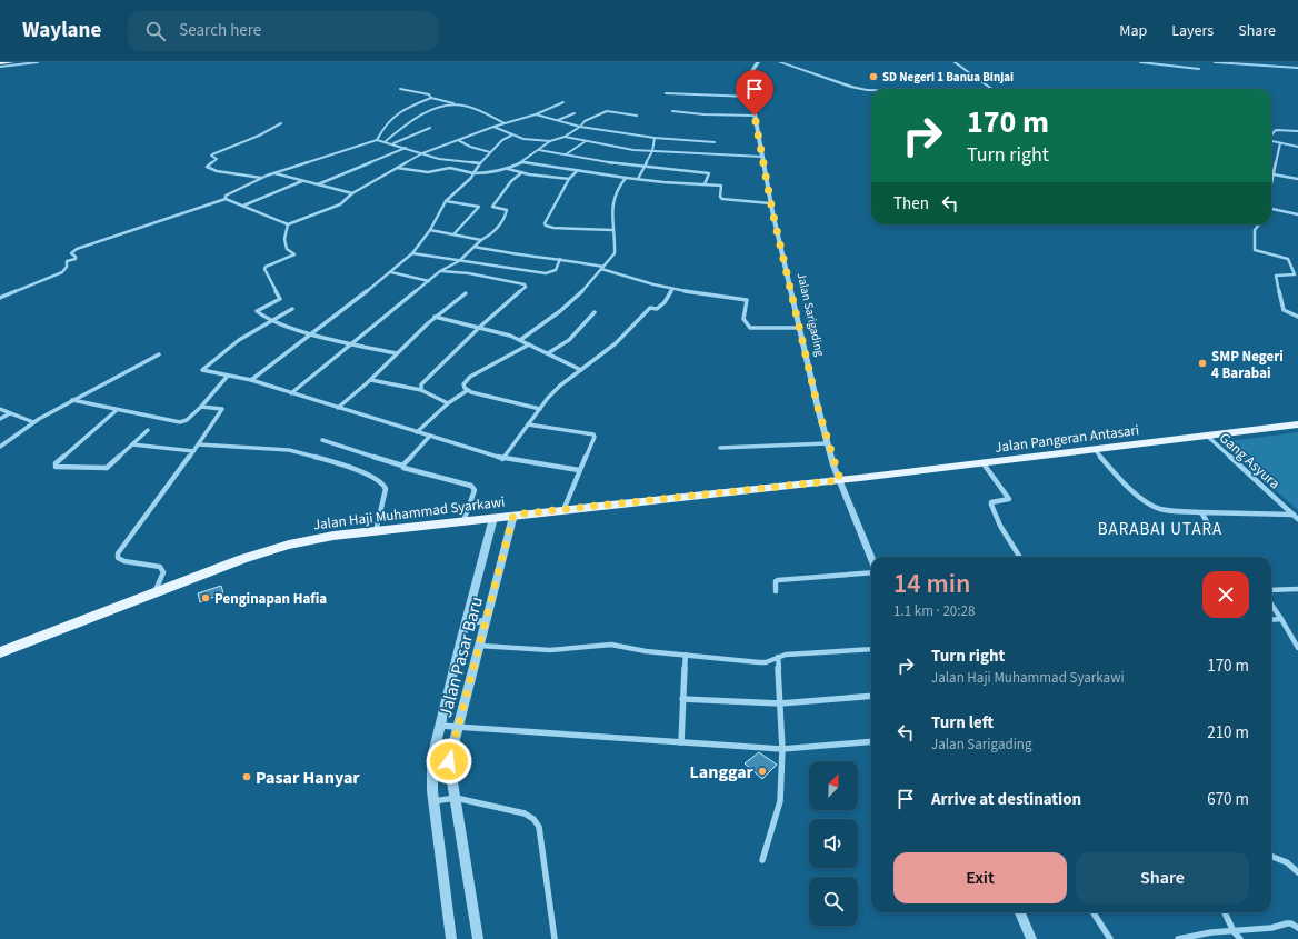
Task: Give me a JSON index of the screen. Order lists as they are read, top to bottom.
{
  "streets": {
    "main road": ["Jalan Pangeran Antasari", "Jalan Haji Muhammad Syarkawi"],
    "street": ["Jalan Sarigading", "Gang Asyura", "Jalan Pasar Baru"]
  },
  "crossings": [
    ["Jalan Sarigading", "Jalan Pangeran Antasari"],
    ["Jalan Sarigading", "Jalan Haji Muhammad Syarkawi"],
    ["Jalan Pangeran Antasari", "Gang Asyura"],
    ["Jalan Pangeran Antasari", "Jalan Haji Muhammad Syarkawi"],
    ["Jalan Haji Muhammad Syarkawi", "Jalan Pasar Baru"]
  ],
  "districts": ["BARABAI UTARA"],
  "places": [
    "SD Negeri 1 Banua Binjai",
    "SMP Negeri 4 Barabai",
    "Penginapan Hafia",
    "Langgar",
    "Pasar Hanyar"
  ],
  "north": "top right",
  "page": {
    "header": "Waylane",
    "search": "Search here",
    "nav": ["Map", "Layers", "Share"],
    "turn": ["170 m", "Turn right"],
    "then": "Then",
    "heading": ["14 min", "1.1 km · 20:28"],
    "list": [
      {
        "name": "Turn right",
        "note": "Jalan Haji Muhammad Syarkawi",
        "value": "170 m"
      },
      {
        "name": "Turn left",
        "note": "Jalan Sarigading",
        "value": "210 m"
      },
      {
        "name": "Arrive at destination",
        "value": "670 m"
      }
    ],
    "buttons": ["Exit", "Share"]
  }
}
